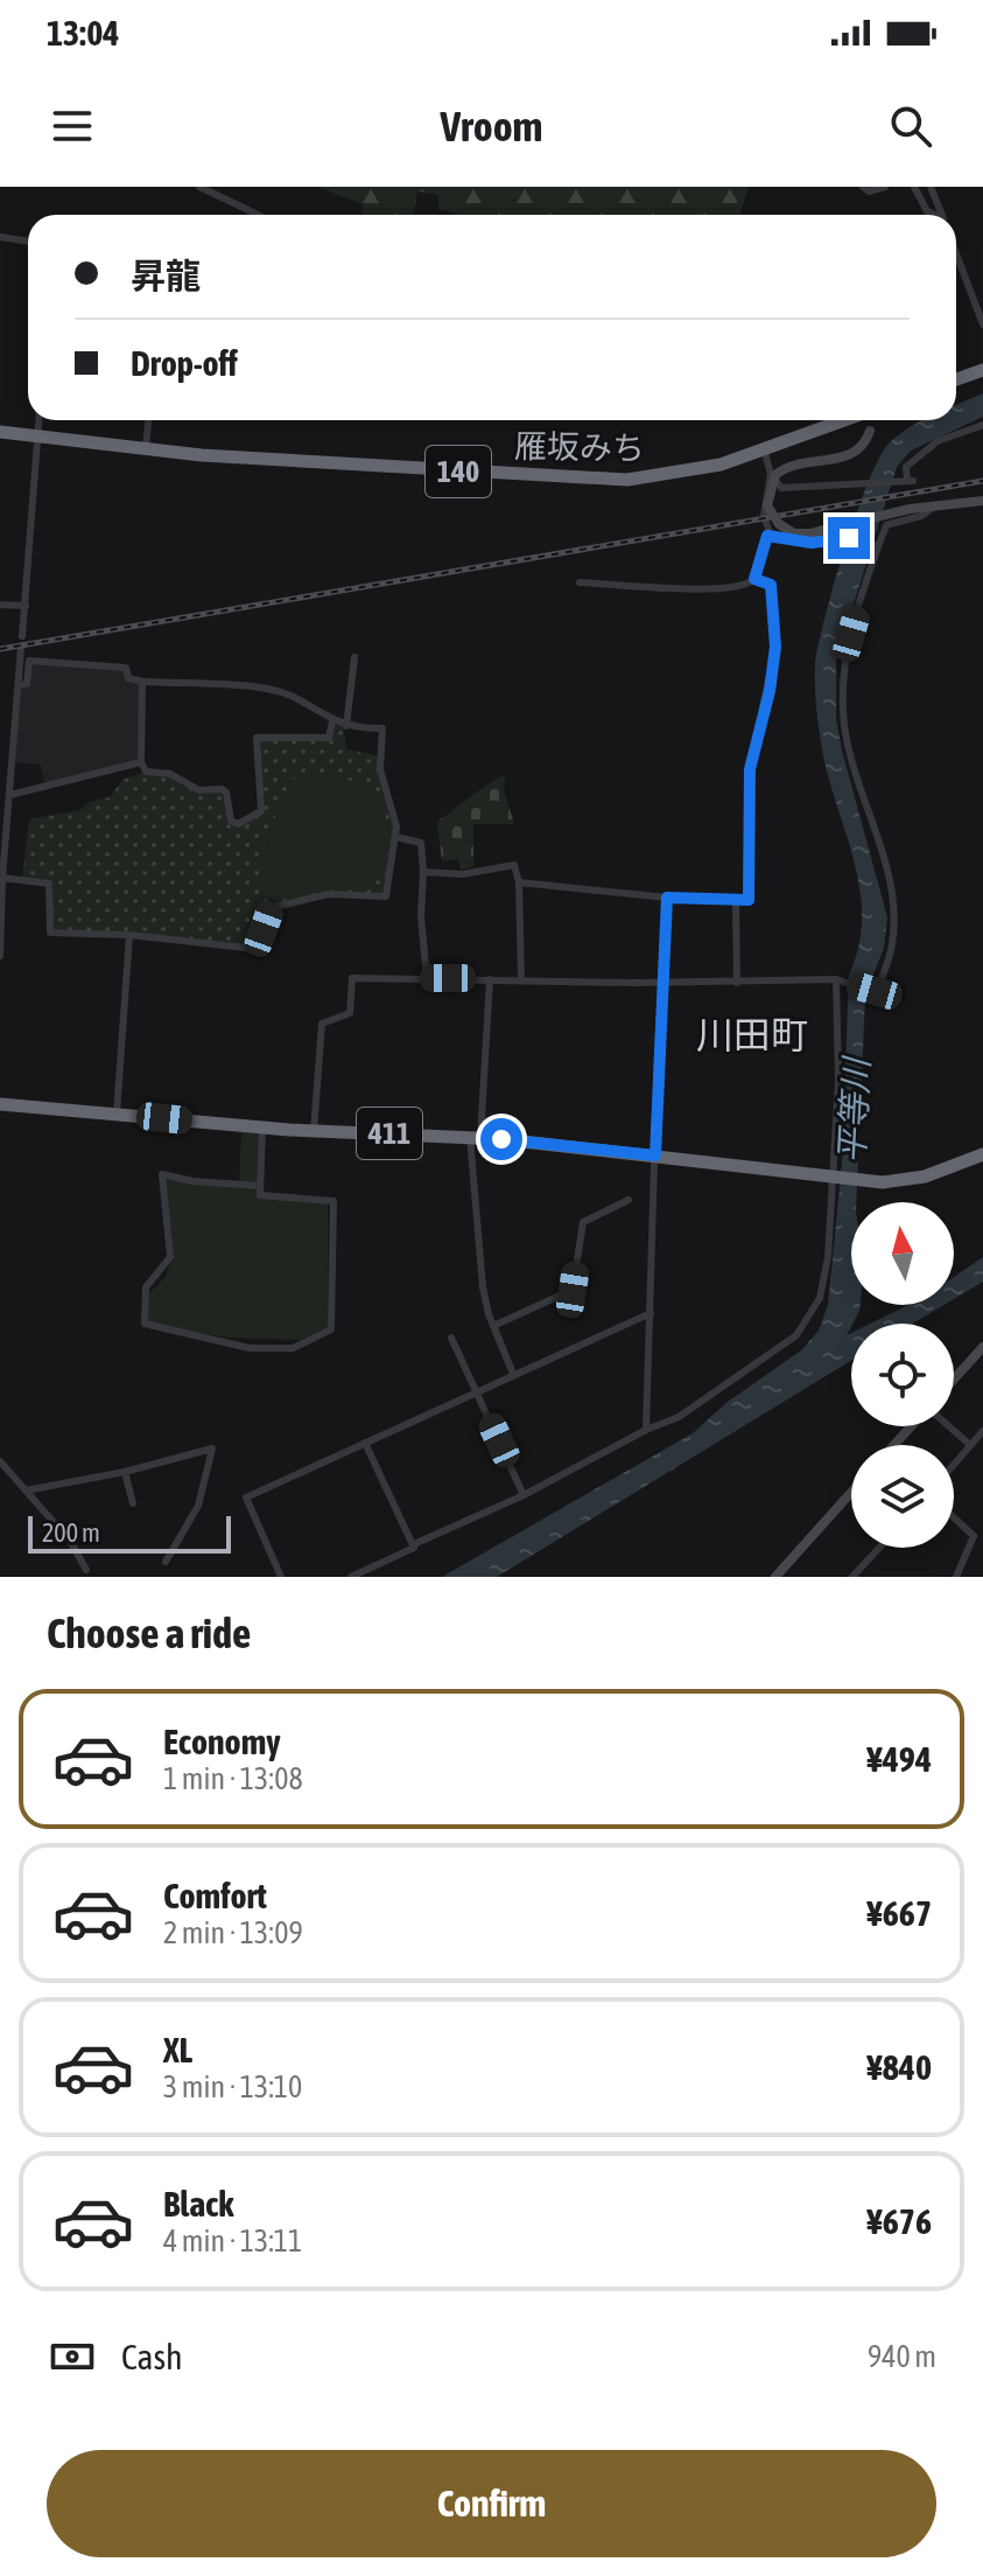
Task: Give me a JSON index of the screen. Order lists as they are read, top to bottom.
{
  "streets": {
    "highway": ["雁坂みち", "140", "411"]
  },
  "districts": ["川田町"],
  "water": ["平等川"],
  "scale_bar": "200 m",
  "north": "top",
  "page": {
    "status": "13:04",
    "header": "Vroom",
    "banner": ["昇龍", "Drop-off"],
    "scale": "200 m",
    "heading": "Choose a ride",
    "list": [
      {
        "name": "Economy",
        "note": "1 min · 13:08",
        "value": "¥494"
      },
      {
        "name": "Comfort",
        "note": "2 min · 13:09",
        "value": "¥667"
      },
      {
        "name": "XL",
        "note": "3 min · 13:10",
        "value": "¥840"
      },
      {
        "name": "Black",
        "note": "4 min · 13:11",
        "value": "¥676"
      }
    ],
    "pay": ["Cash", "940 m"],
    "buttons": "Confirm"
  }
}
